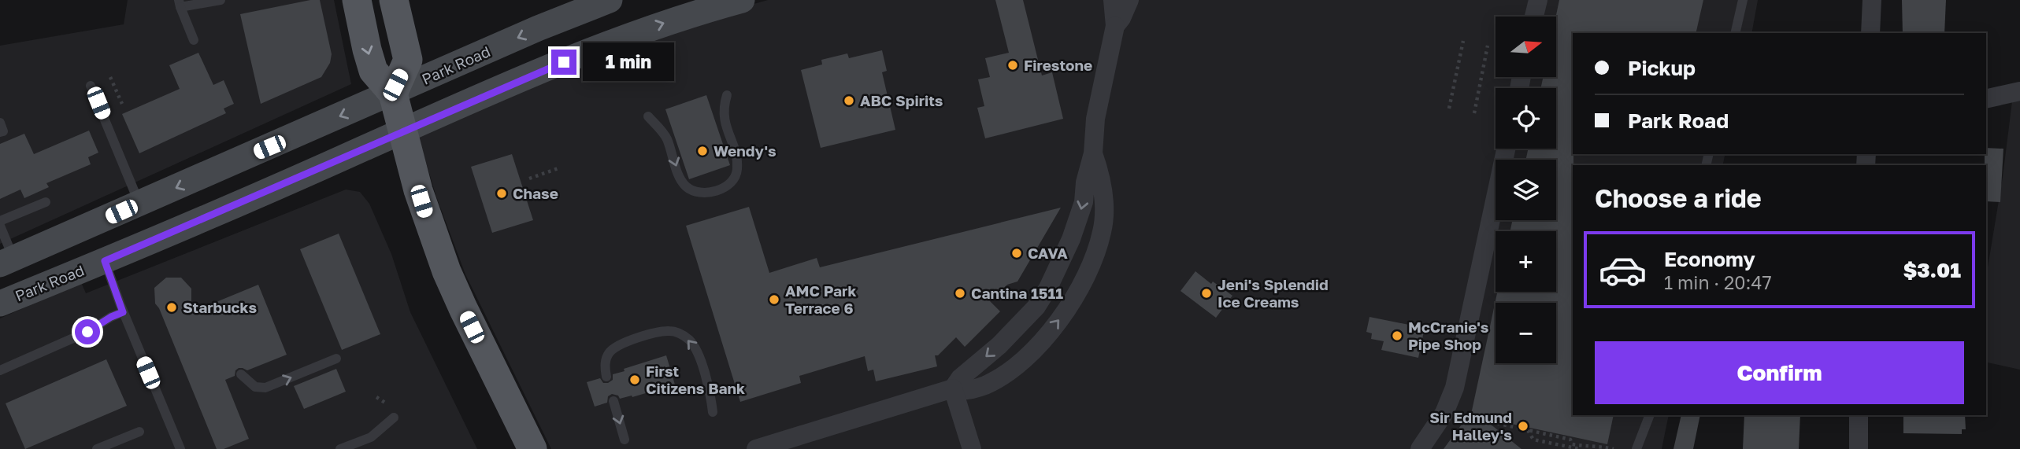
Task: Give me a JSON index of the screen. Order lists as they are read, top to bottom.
{
  "streets": {
    "main road": ["Park Road"]
  },
  "places": [
    "Firestone",
    "ABC Spirits",
    "Wendy's",
    "Chase",
    "CAVA",
    "Cantina 1511",
    "Jeni's Splendid Ice Creams",
    "AMC Park Terrace 6",
    "Starbucks",
    "McCranie's Pipe Shop",
    "First Citizens Bank",
    "Sir Edmund Halley's"
  ],
  "north": "right",
  "page": {
    "map_buttons": ["+", "−"],
    "banner": ["Pickup", "Park Road"],
    "bubble": "1 min",
    "heading": "Choose a ride",
    "list": [
      {
        "name": "Economy",
        "note": "1 min · 20:47",
        "value": "$3.01"
      }
    ],
    "buttons": "Confirm"
  }
}
